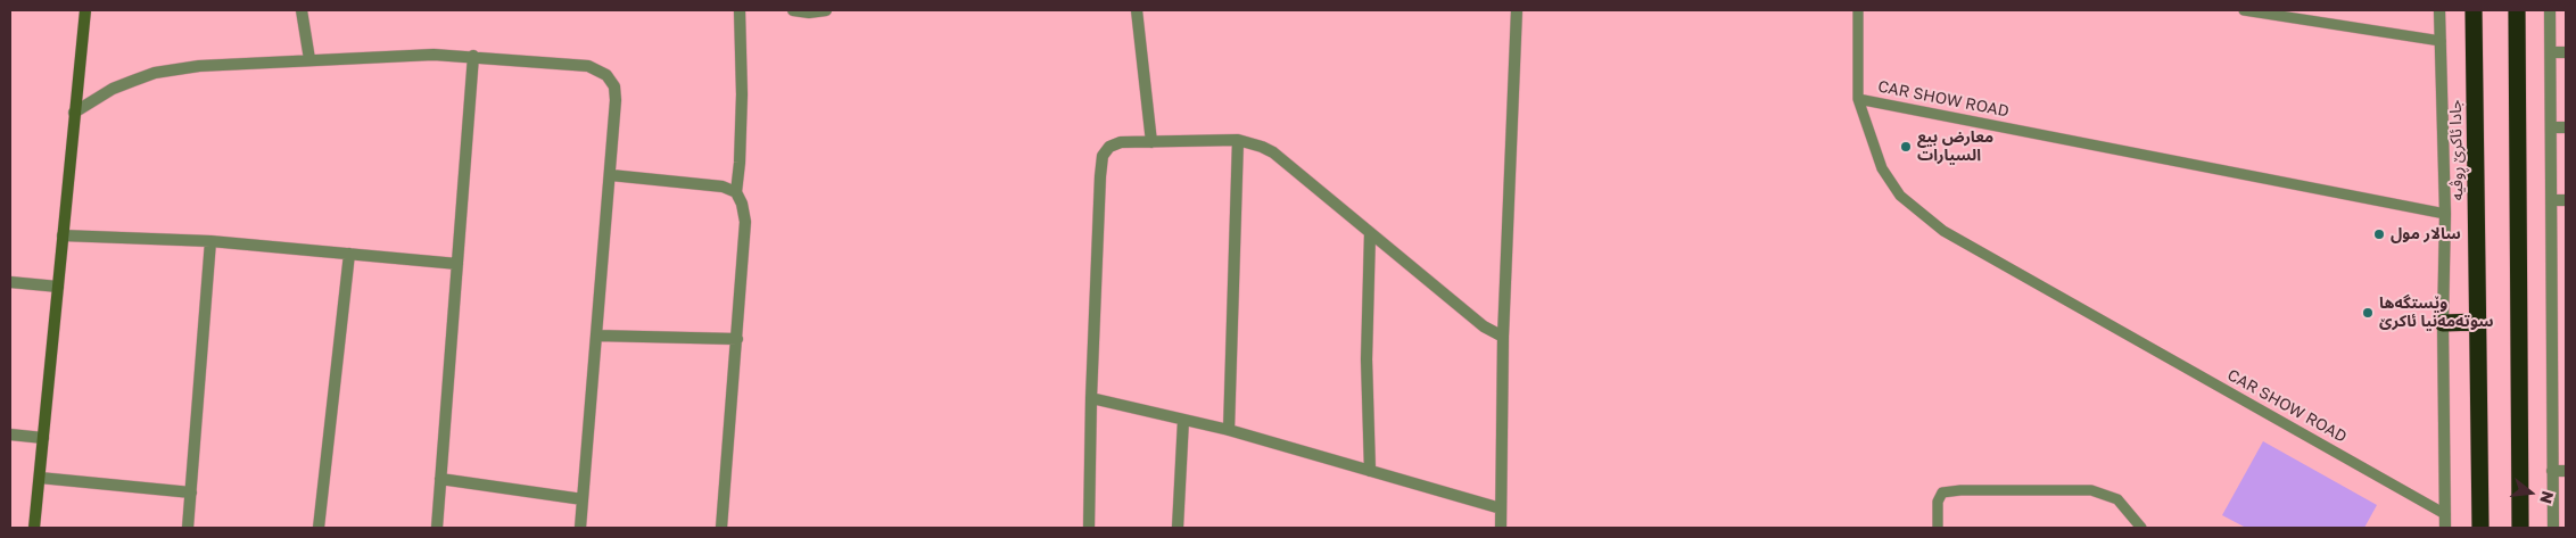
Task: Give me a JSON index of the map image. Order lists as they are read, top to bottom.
{
  "streets": {
    "highway": ["جادا ئاکرێ ڕوڤیە"],
    "lane": ["CAR SHOW ROAD"]
  },
  "places": ["معارض بيع السيارات", "سالار مول", "وێستگەها سوتەمەنیا ئاکرێ"],
  "north": "right"
}
